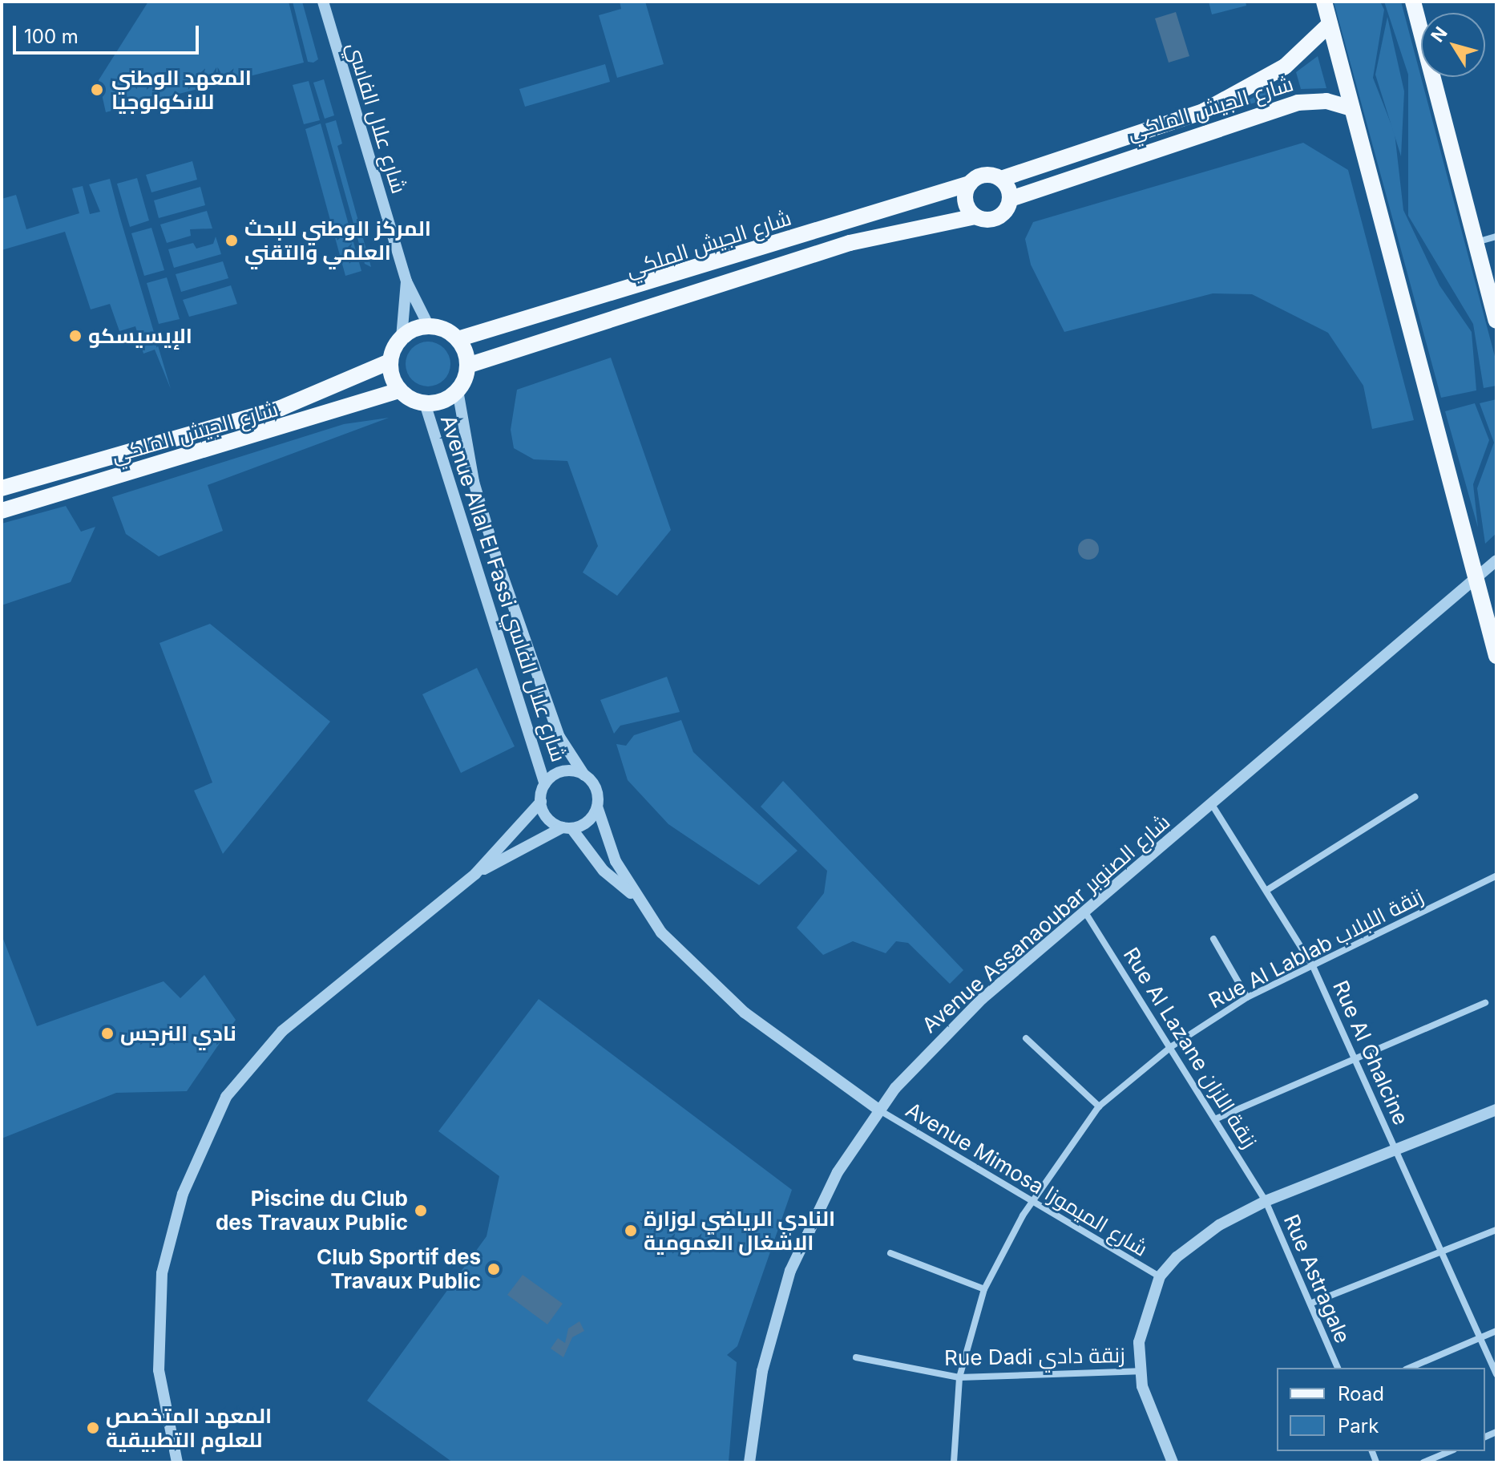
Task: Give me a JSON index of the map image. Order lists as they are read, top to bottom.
{
  "streets": {
    "main road": ["شارع الجيش الملكي"],
    "street": [
      "شارع علال الفاسي",
      "Avenue Allal El Fassi شارع علال الفاسي",
      "Avenue Assanaoubar شارع الصنوبر",
      "Rue Al Lablab زنقة اللبلاب",
      "Rue Al Lazane زنقة اللزان",
      "Rue Al Ghalcine",
      "Avenue Mimosa شارع الميموزا",
      "Rue Astragale",
      "Rue Dadi زنقة دادي"
    ]
  },
  "crossings": [
    ["شارع الجيش الملكي", "شارع علال الفاسي"],
    ["شارع الجيش الملكي", "Avenue Allal El Fassi شارع علال الفاسي"],
    ["شارع علال الفاسي", "Avenue Allal El Fassi شارع علال الفاسي"],
    ["Avenue Assanaoubar شارع الصنوبر", "Rue Al Lazane زنقة اللزان"],
    ["Avenue Assanaoubar شارع الصنوبر", "Rue Al Ghalcine"],
    ["Avenue Assanaoubar شارع الصنوبر", "Avenue Mimosa شارع الميموزا"],
    ["Rue Al Lablab زنقة اللبلاب", "Rue Al Lazane زنقة اللزان"],
    ["Rue Al Lablab زنقة اللبلاب", "Rue Al Ghalcine"],
    ["Rue Al Lablab زنقة اللبلاب", "Avenue Mimosa شارع الميموزا"],
    ["Rue Al Lablab زنقة اللبلاب", "Rue Dadi زنقة دادي"],
    ["Rue Al Lazane زنقة اللزان", "Rue Astragale"]
  ],
  "places": [
    "المعهد الوطني للانكولوجيا",
    "المركز الوطني للبحث العلمي والتقني",
    "اﻹيسيسكو",
    "نادي النرجس",
    "Piscine du Club des Travaux Public",
    "النادي الرياضي لوزارة الاشغال العمومية",
    "Club Sportif des Travaux Public",
    "المعهد المتخصص للعلوم التطبيقية"
  ],
  "legend": ["Road", "Park"],
  "scale_bar": "100 m",
  "north": "top left"
}
